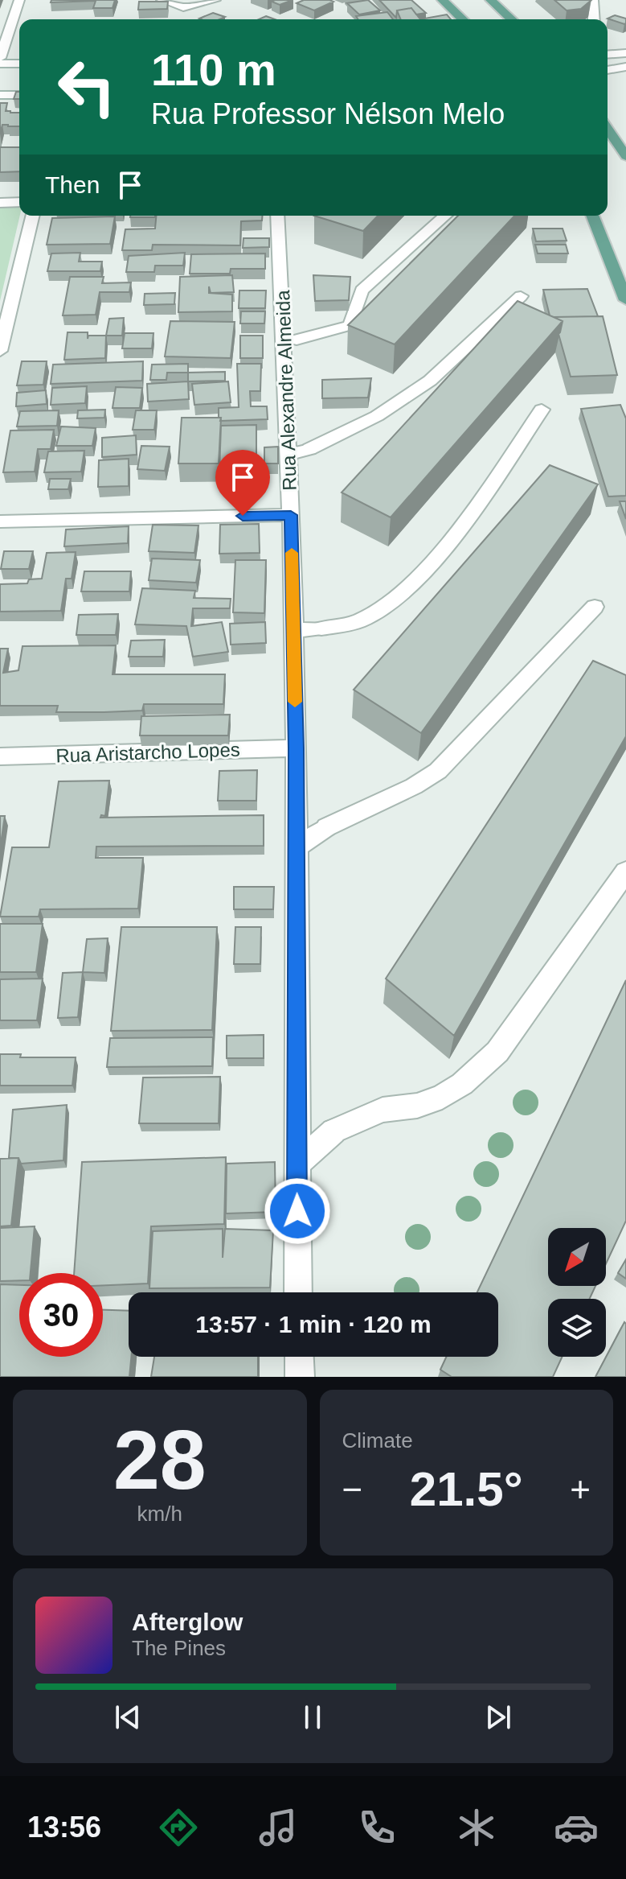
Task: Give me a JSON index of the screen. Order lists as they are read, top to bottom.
{
  "streets": {
    "street": ["Rua Alexandre Almeida", "Rua Aristarcho Lopes"]
  },
  "crossings": [
    ["Rua Alexandre Almeida", "Rua Aristarcho Lopes"]
  ],
  "north": "bottom left",
  "page": {
    "turn": ["110 m", "Rua Professor Nélson Melo"],
    "then": "Then",
    "limit": "30",
    "trip": "13:57 · 1 min · 120 m",
    "tile": [
      ["28", "km/h"],
      "Climate"
    ],
    "heat": ["−", "21.5°", "+"],
    "song": ["Afterglow", "The Pines"],
    "tabs": "13:56"
  }
}
